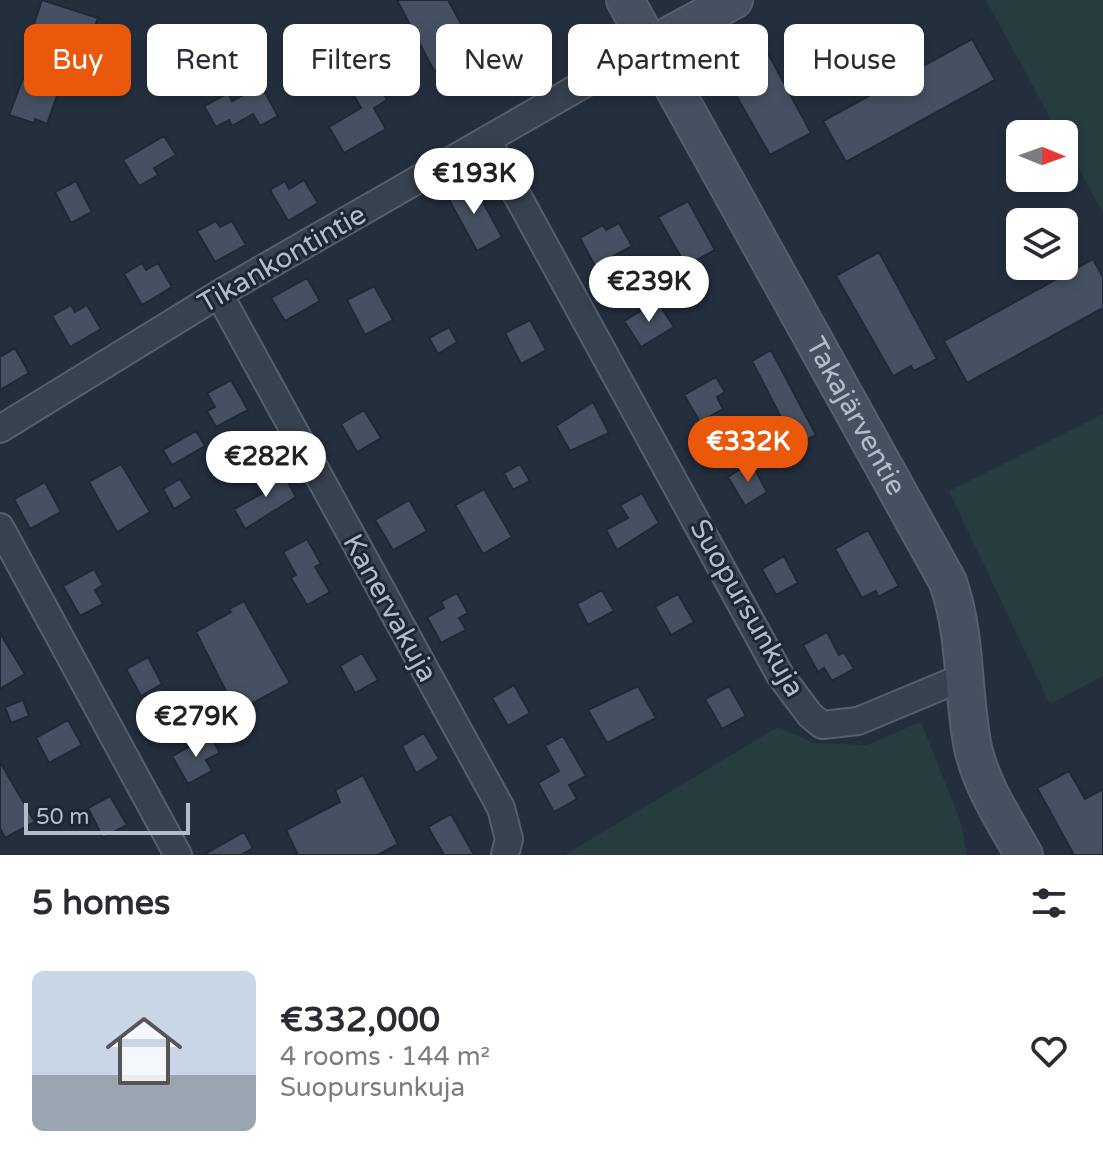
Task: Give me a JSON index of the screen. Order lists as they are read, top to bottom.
{
  "streets": {
    "street": [
      "Tikankontintie",
      "Takajärventie",
      "Kanervakuja",
      "Suopursunkuja"
    ]
  },
  "crossings": [
    ["Tikankontintie", "Kanervakuja"],
    ["Tikankontintie", "Suopursunkuja"],
    ["Takajärventie", "Suopursunkuja"]
  ],
  "scale_bar": "50 m",
  "north": "right",
  "page": {
    "chip": [
      "Buy",
      "Rent",
      "Filters",
      "New",
      "Apartment",
      "House"
    ],
    "price": [
      "€193K",
      "€239K",
      "€332K",
      "€282K",
      "€279K"
    ],
    "scale": "50 m",
    "heading": "5 homes",
    "list": [
      {
        "name": "€332,000",
        "note": "4 rooms · 144 m² · Suopursunkuja"
      }
    ]
  }
}
